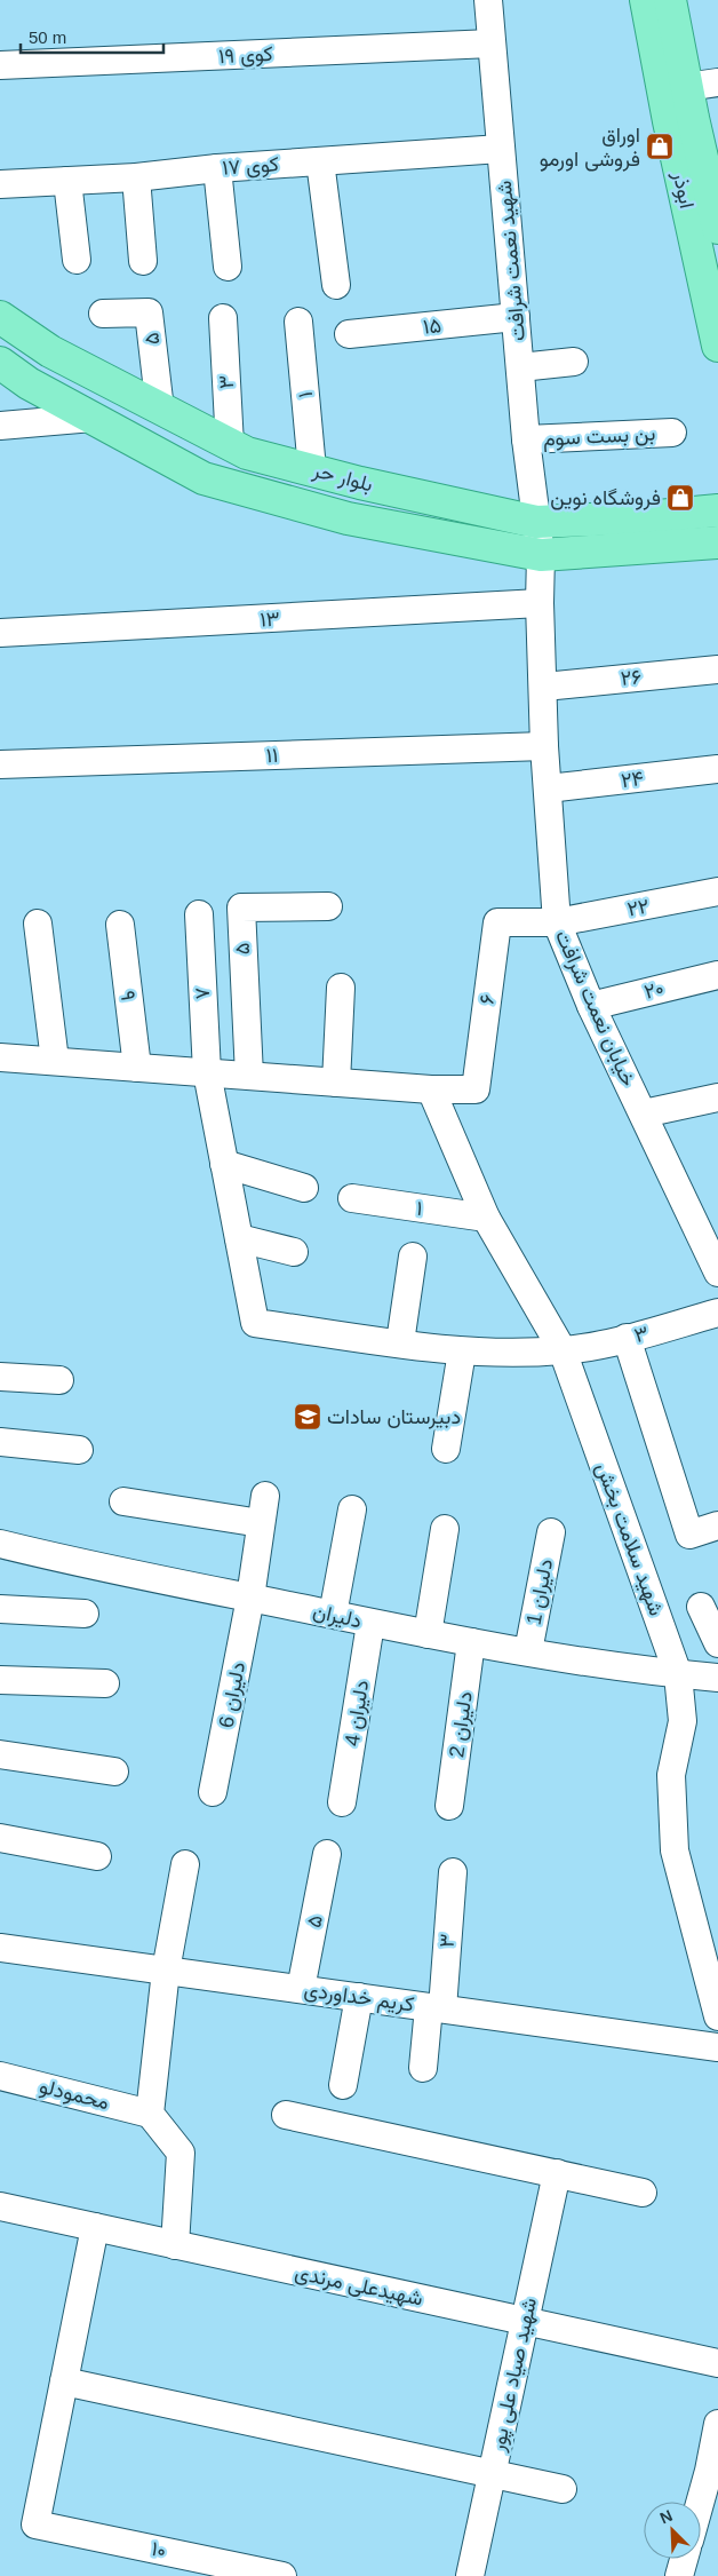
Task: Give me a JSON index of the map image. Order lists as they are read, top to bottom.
{
  "streets": {
    "main road": ["ابوذر", "بلوار حر"],
    "street": [
      "کوی ۱۹",
      "کوی ۱۷",
      "شهید نعمت شرافت",
      "۱۵",
      "۵",
      "۳",
      "۱",
      "بن بست سوم",
      "۱۳",
      "۲۶",
      "۱۱",
      "۲۴",
      "۲۲",
      "۲۰",
      "۷",
      "۹",
      "۶",
      "خیابان نعمت شرافت",
      "شهید سلامت بخش",
      "دلیران 1",
      "دلیران",
      "دلیران 6",
      "دلیران 4",
      "دلیران 2",
      "کریم خداوردی",
      "محمودلو",
      "شهیدعلی مرندی",
      "شهید صیاد علی پور",
      "۱۰"
    ]
  },
  "crossings": [
    ["کوی ۱۹", "شهید نعمت شرافت"],
    ["کوی ۱۷", "شهید نعمت شرافت"],
    ["شهید نعمت شرافت", "۱۵"],
    ["شهید نعمت شرافت", "بن بست سوم"],
    ["شهید نعمت شرافت", "بلوار حر"],
    ["شهید نعمت شرافت", "خیابان نعمت شرافت"],
    ["۵", "بلوار حر"],
    ["۵", "کریم خداوردی"],
    ["۳", "بلوار حر"],
    ["۳", "۷"],
    ["۳", "شهید سلامت بخش"],
    ["۳", "کریم خداوردی"],
    ["۱", "بلوار حر"],
    ["۱", "شهید سلامت بخش"],
    ["بلوار حر", "خیابان نعمت شرافت"],
    ["۱۳", "خیابان نعمت شرافت"],
    ["۲۶", "خیابان نعمت شرافت"],
    ["۱۱", "خیابان نعمت شرافت"],
    ["۲۴", "خیابان نعمت شرافت"],
    ["۲۲", "۶"],
    ["۲۲", "خیابان نعمت شرافت"],
    ["۲۰", "خیابان نعمت شرافت"],
    ["۶", "خیابان نعمت شرافت"],
    ["۶", "شهید سلامت بخش"],
    ["شهید سلامت بخش", "دلیران"],
    ["دلیران 1", "دلیران"],
    ["دلیران", "دلیران 6"],
    ["دلیران", "دلیران 4"],
    ["دلیران", "دلیران 2"],
    ["شهیدعلی مرندی", "شهید صیاد علی پور"]
  ],
  "places": {
    "shop": ["اوراق فروشی اورمو", "فروشگاه نوین"],
    "school or university": ["دبیرستان سادات"]
  },
  "scale_bar": "50 m",
  "north": "top left"
}
